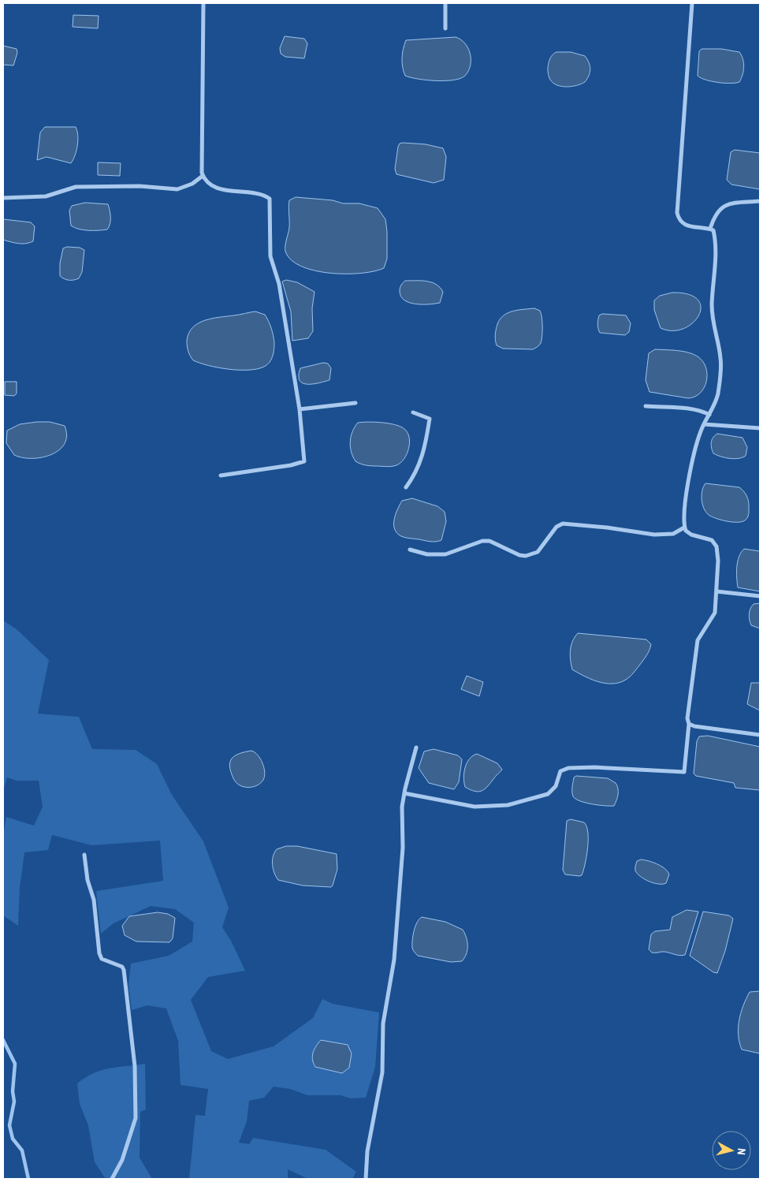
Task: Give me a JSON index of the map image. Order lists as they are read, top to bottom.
{
  "north": "right"
}
